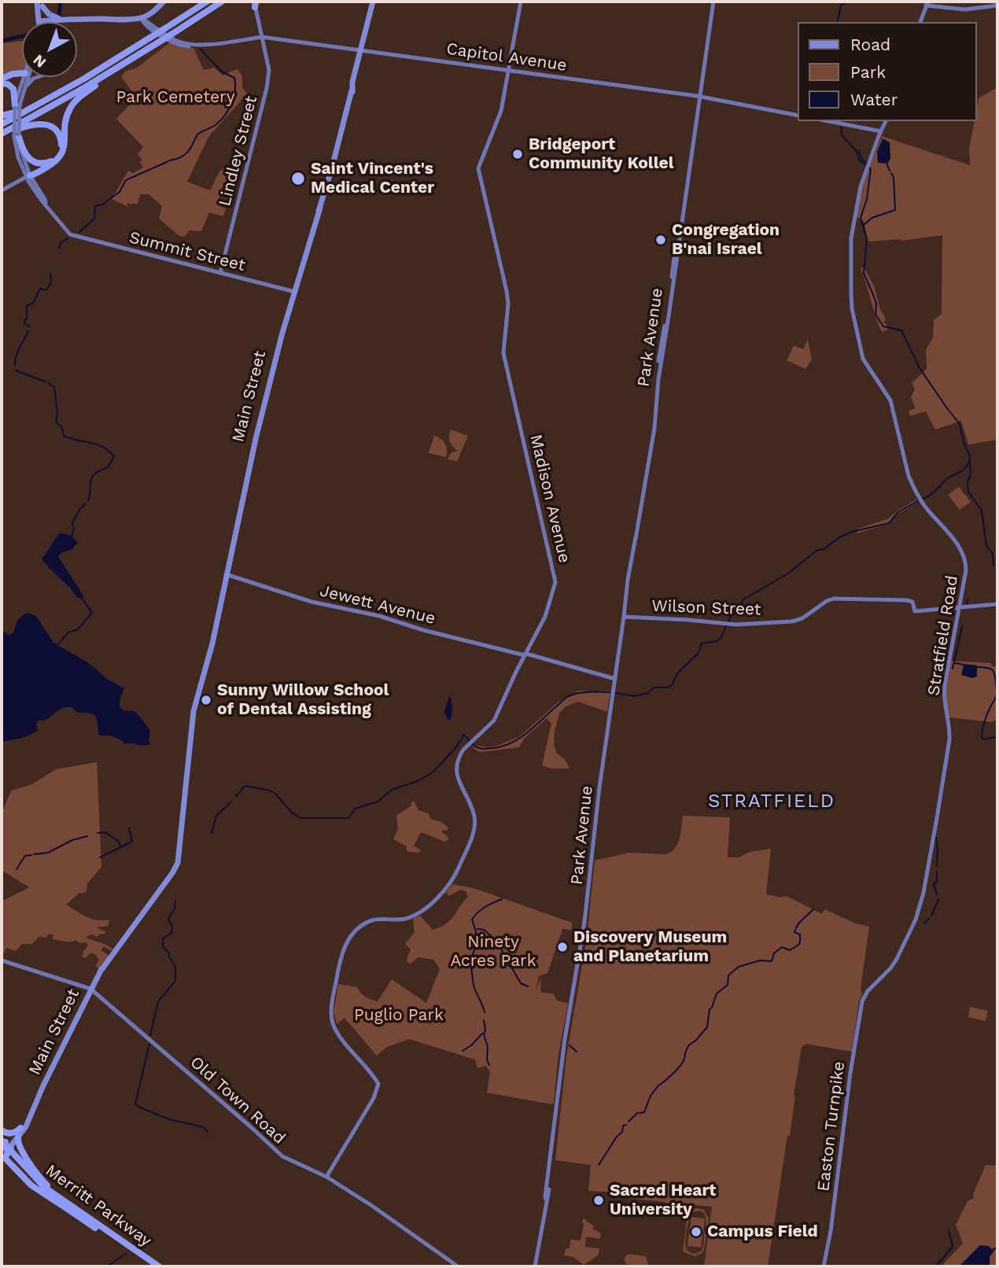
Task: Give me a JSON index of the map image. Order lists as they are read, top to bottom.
{
  "streets": {
    "highway": ["Merritt Parkway"],
    "main road": [
      "Capitol Avenue",
      "Lindley Street",
      "Summit Street",
      "Park Avenue",
      "Main Street",
      "Madison Avenue",
      "Jewett Avenue",
      "Wilson Street",
      "Stratfield Road",
      "Old Town Road",
      "Easton Turnpike"
    ]
  },
  "crossings": [
    ["Capitol Avenue", "Lindley Street"],
    ["Capitol Avenue", "Park Avenue"],
    ["Capitol Avenue", "Main Street"],
    ["Capitol Avenue", "Madison Avenue"],
    ["Lindley Street", "Summit Street"],
    ["Summit Street", "Main Street"],
    ["Park Avenue", "Jewett Avenue"],
    ["Park Avenue", "Wilson Street"],
    ["Main Street", "Jewett Avenue"],
    ["Main Street", "Old Town Road"],
    ["Main Street", "Merritt Parkway"],
    ["Madison Avenue", "Jewett Avenue"],
    ["Madison Avenue", "Old Town Road"],
    ["Wilson Street", "Stratfield Road"],
    ["Stratfield Road", "Easton Turnpike"]
  ],
  "districts": ["STRATFIELD"],
  "parks": ["Park Cemetery", "Ninety Acres Park", "Puglio Park"],
  "places": [
    "Bridgeport Community Kollel",
    "Saint Vincent's Medical Center",
    "Congregation B'nai Israel",
    "Sunny Willow School of Dental Assisting",
    "Discovery Museum and Planetarium",
    "Sacred Heart University",
    "Campus Field"
  ],
  "legend": ["Road", "Park", "Water"],
  "north": "bottom left"
}
